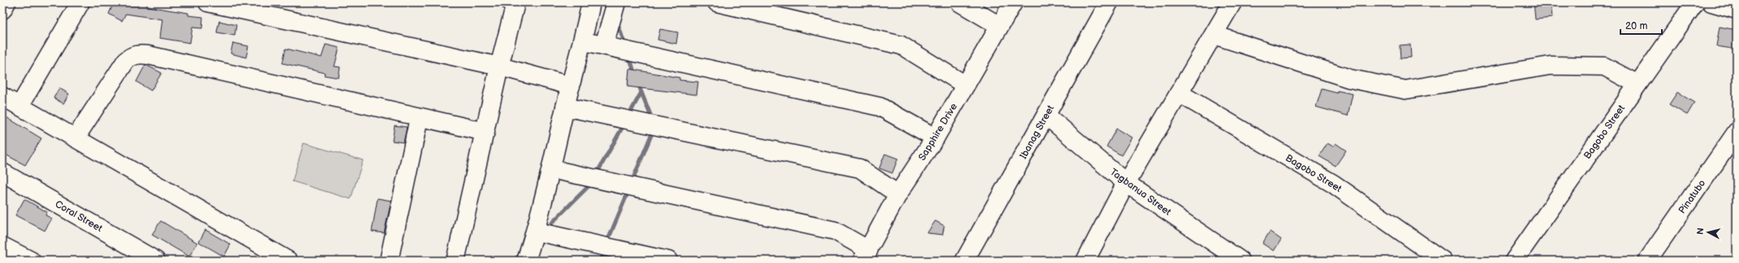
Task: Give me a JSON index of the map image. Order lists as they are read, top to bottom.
{
  "streets": {
    "street": [
      "Sapphire Drive",
      "Ibanag Street",
      "Bagobo Street",
      "Tagbanua Street",
      "Pinatubo",
      "Coral Street"
    ]
  },
  "crossings": [
    ["Ibanag Street", "Tagbanua Street"]
  ],
  "scale_bar": "20 m",
  "north": "left"
}
